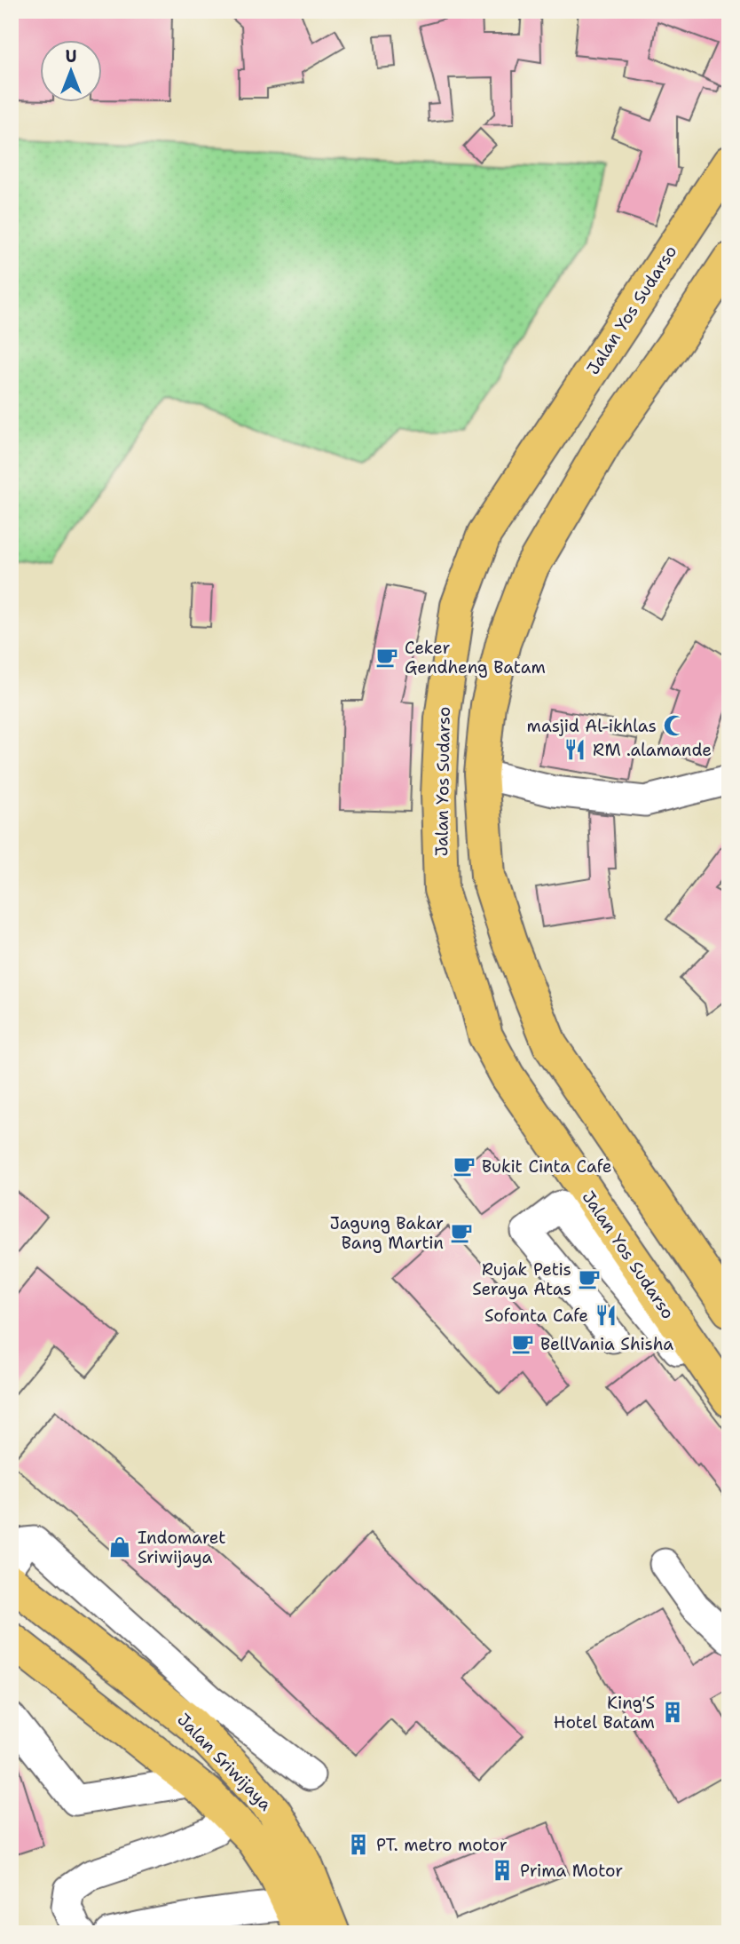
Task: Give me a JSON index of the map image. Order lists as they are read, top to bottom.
{
  "streets": {
    "main road": ["Jalan Yos Sudarso", "Jalan Sriwijaya"]
  },
  "places": {
    "cafe": [
      "Ceker Gendheng Batam",
      "Bukit Cinta Cafe",
      "Jagung Bakar Bang Martin",
      "Rujak Petis Seraya Atas",
      "BellVania Shisha"
    ],
    "mosque": ["masjid Al-ikhlas"],
    "restaurant": ["RM .alamande", "Sofonta Cafe"],
    "shop": ["Indomaret Sriwijaya"],
    "building": ["King'S Hotel Batam", "PT. metro motor", "Prima Motor"]
  },
  "north": "top"
}
